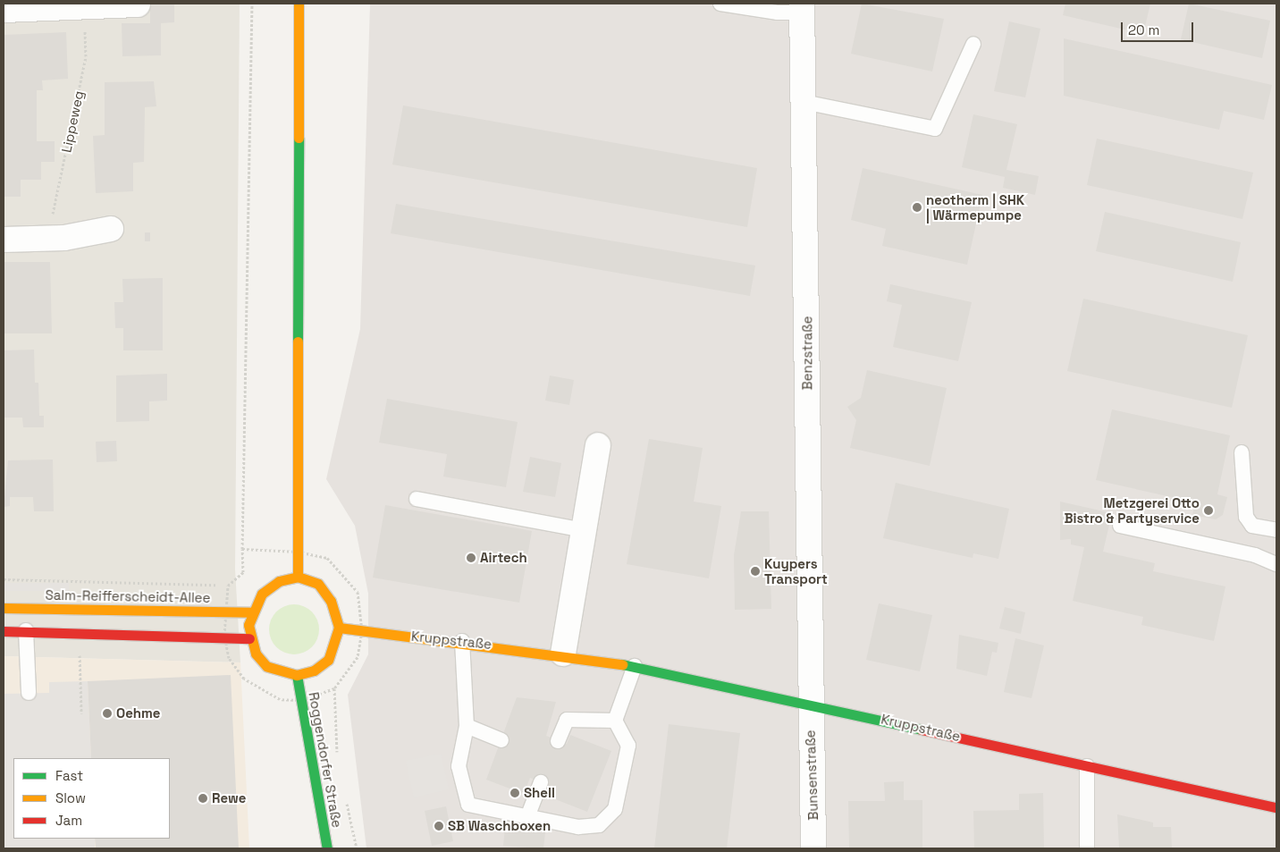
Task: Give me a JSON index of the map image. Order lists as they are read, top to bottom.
{
  "streets": {
    "street": [
      "Benzstraße",
      "Salm-Reifferscheidt-Allee",
      "Kruppstraße",
      "Roggendorfer Straße",
      "Bunsenstraße"
    ],
    "path": ["Lippeweg"]
  },
  "crossings": [
    ["Benzstraße", "Kruppstraße"],
    ["Benzstraße", "Bunsenstraße"],
    ["Salm-Reifferscheidt-Allee", "Kruppstraße"],
    ["Salm-Reifferscheidt-Allee", "Roggendorfer Straße"],
    ["Kruppstraße", "Roggendorfer Straße"],
    ["Kruppstraße", "Bunsenstraße"]
  ],
  "places": [
    "neotherm | SHK | Wärmepumpe",
    "Metzgerei Otto Bistro & Partyservice",
    "Airtech",
    "Kuypers Transport",
    "Oehme",
    "Shell",
    "Rewe",
    "SB Waschboxen"
  ],
  "legend": ["Fast", "Slow", "Jam"],
  "scale_bar": "20 m"
}
